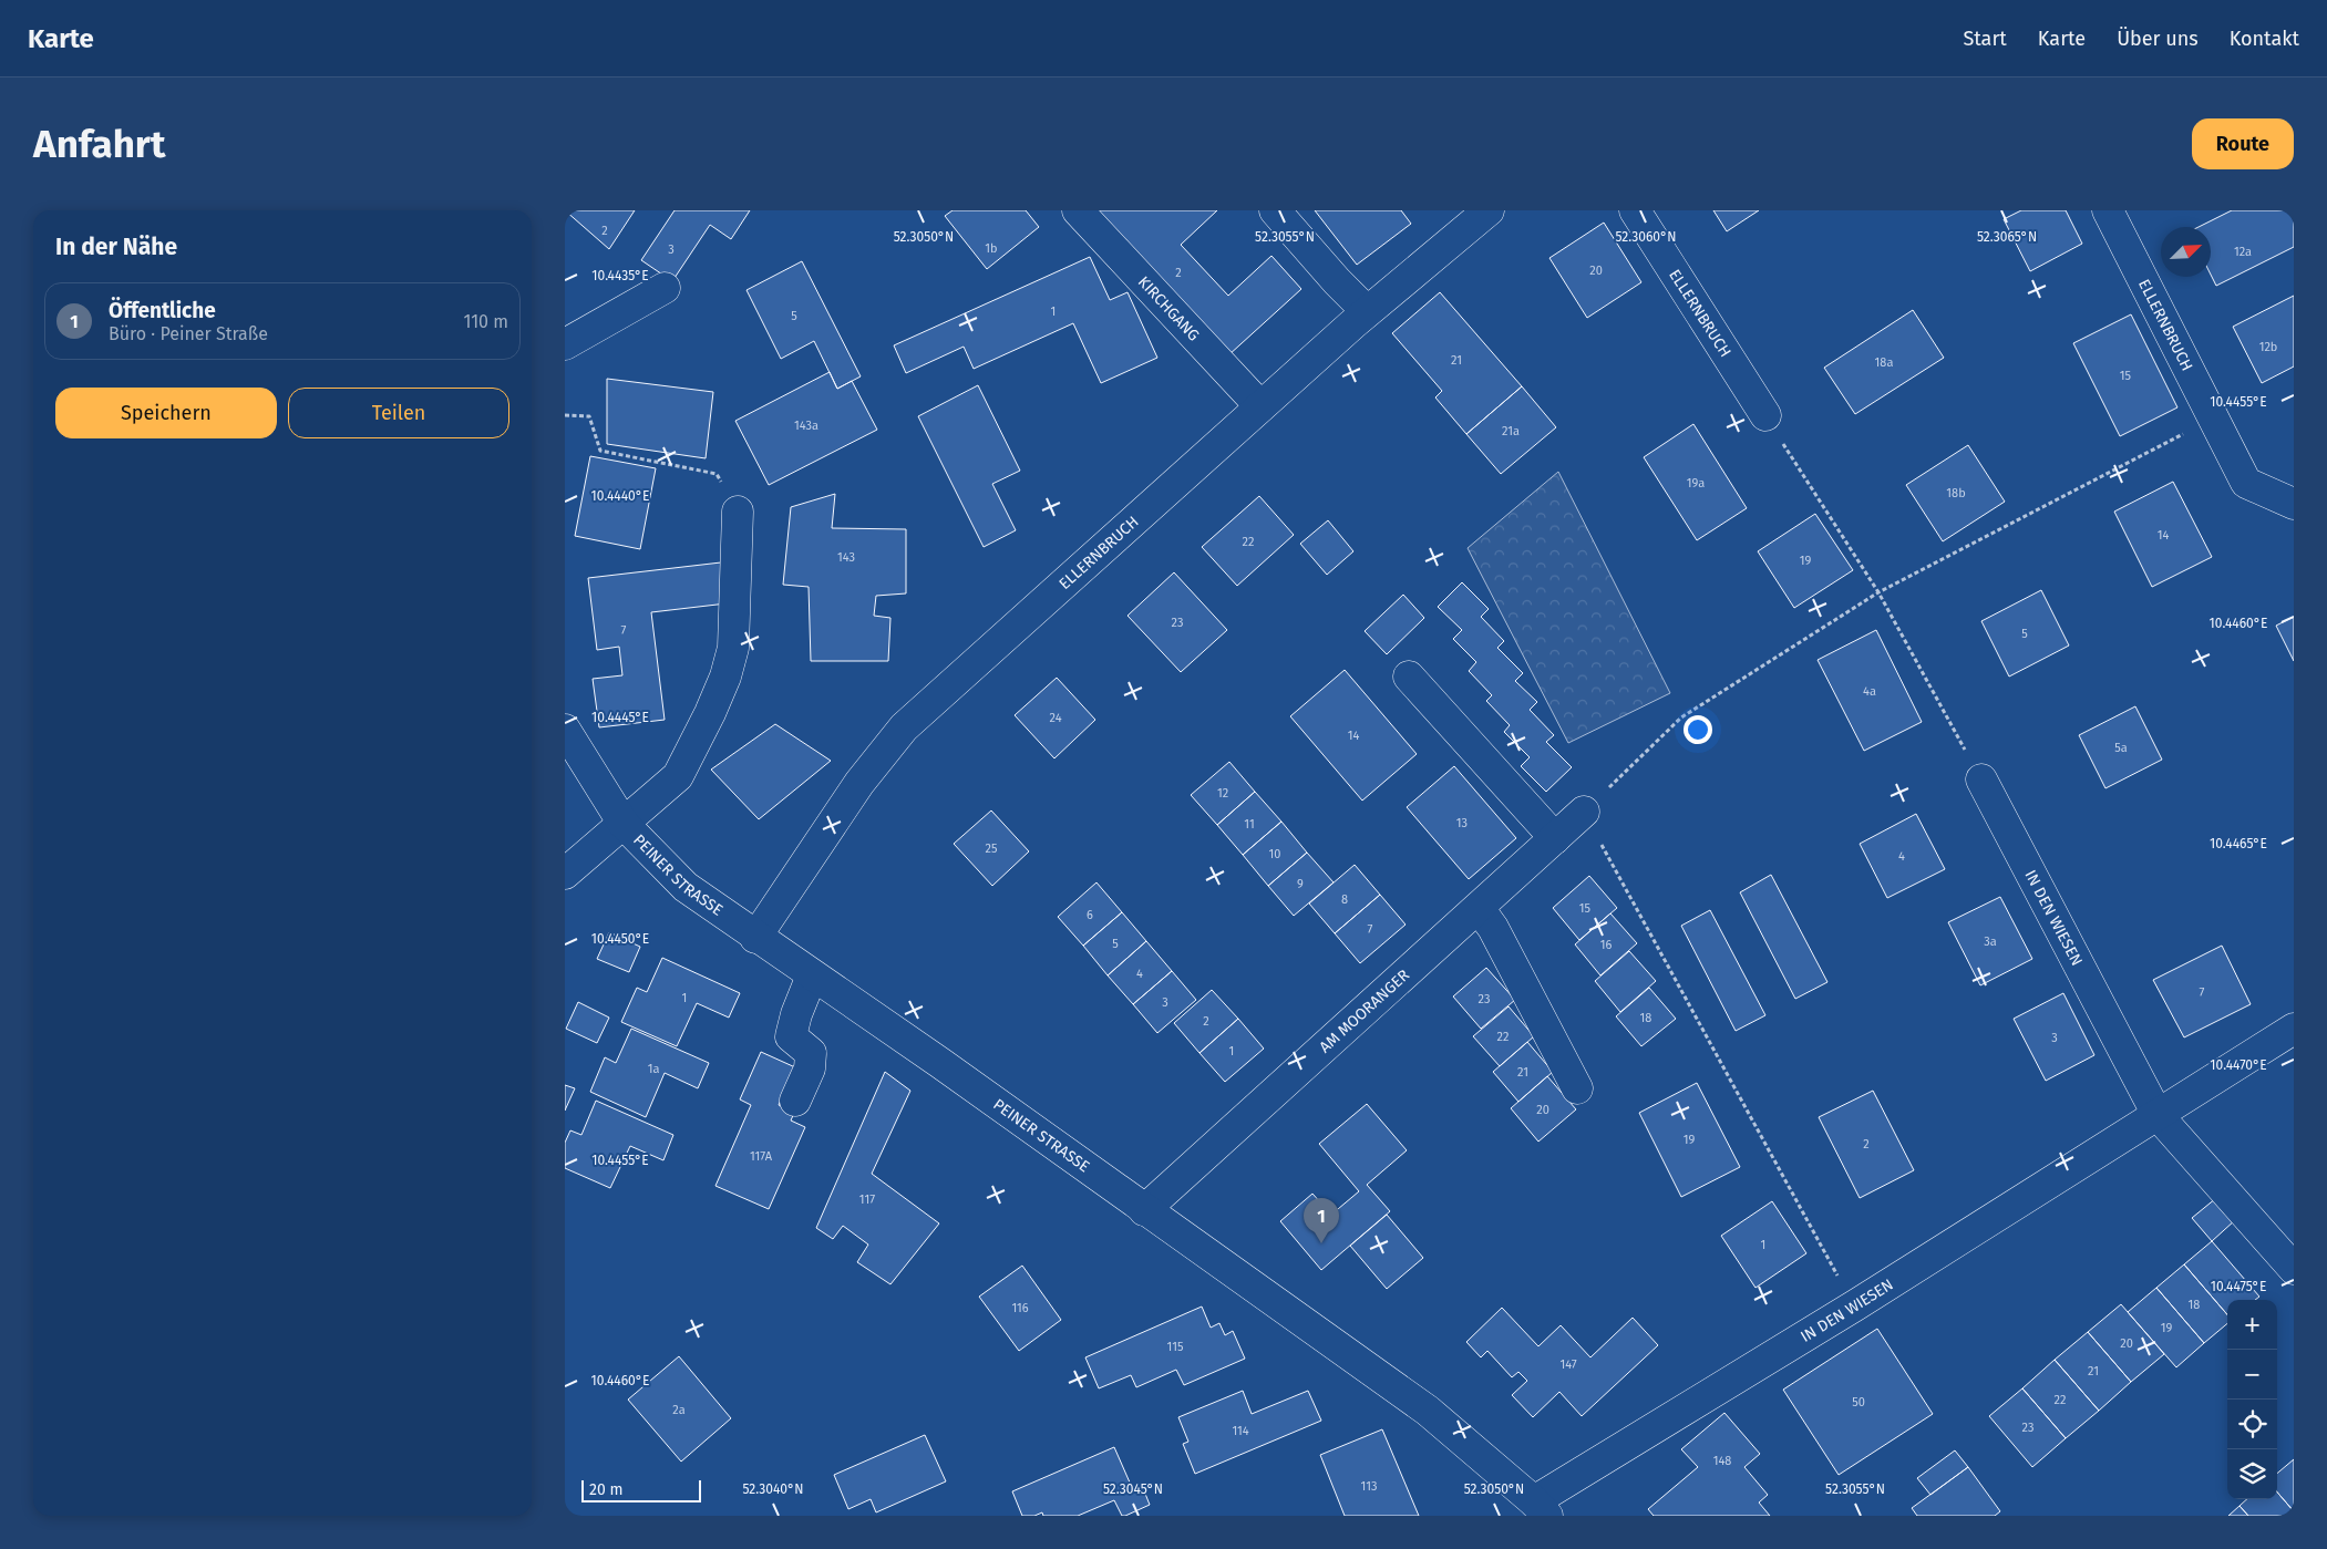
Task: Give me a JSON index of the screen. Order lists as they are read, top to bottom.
{
  "streets": {
    "street": [
      "KIRCHGANG",
      "ELLERNBRUCH",
      "PEINER STRASSE",
      "IN DEN WIESEN",
      "AM MOORANGER"
    ]
  },
  "crossings": [
    ["KIRCHGANG", "ELLERNBRUCH"],
    ["ELLERNBRUCH", "PEINER STRASSE"],
    ["PEINER STRASSE", "IN DEN WIESEN"],
    ["PEINER STRASSE", "AM MOORANGER"]
  ],
  "house_numbers": [
    "2",
    "1b",
    "3",
    "12a",
    "20",
    "2",
    "1",
    "5",
    "12b",
    "21",
    "18a",
    "15",
    "143a",
    "21a",
    "19a",
    "18b",
    "14",
    "22",
    "143",
    "19",
    "23",
    "7",
    "5",
    "4a",
    "24",
    "14",
    "5a",
    "12",
    "13",
    "11",
    "25",
    "10",
    "4",
    "9",
    "8",
    "15",
    "6",
    "7",
    "3a",
    "5",
    "16",
    "4",
    "7",
    "1",
    "23",
    "3",
    "18",
    "2",
    "22",
    "3",
    "1",
    "1a",
    "21",
    "20",
    "19",
    "2",
    "117A",
    "117",
    "1",
    "18",
    "116",
    "19",
    "20",
    "115",
    "147",
    "21",
    "22",
    "50",
    "2a",
    "23",
    "114",
    "148",
    "113"
  ],
  "scale_bar": "20 m",
  "north": "top right",
  "page": {
    "header": "Karte",
    "nav": [
      "Start",
      "Karte",
      "Über uns",
      "Kontakt"
    ],
    "buttons": [
      "Route",
      ["Speichern", "Teilen"]
    ],
    "title": "Anfahrt",
    "heading": "In der Nähe",
    "list": [
      {
        "mark": "1",
        "name": "Öffentliche",
        "note": "Büro · Peiner Straße",
        "value": "110 m"
      }
    ],
    "pins": "1",
    "map_buttons": ["+", "−"],
    "scale": "20 m"
  },
  "coordinates": [
    "52.3050°N",
    "52.3055°N",
    "52.3060°N",
    "52.3065°N",
    "10.4435°E",
    "10.4455°E",
    "10.4440°E",
    "10.4460°E",
    "10.4445°E",
    "10.4465°E",
    "10.4450°E",
    "10.4470°E",
    "10.4475°E",
    "52.3040°N",
    "52.3045°N"
  ]
}
